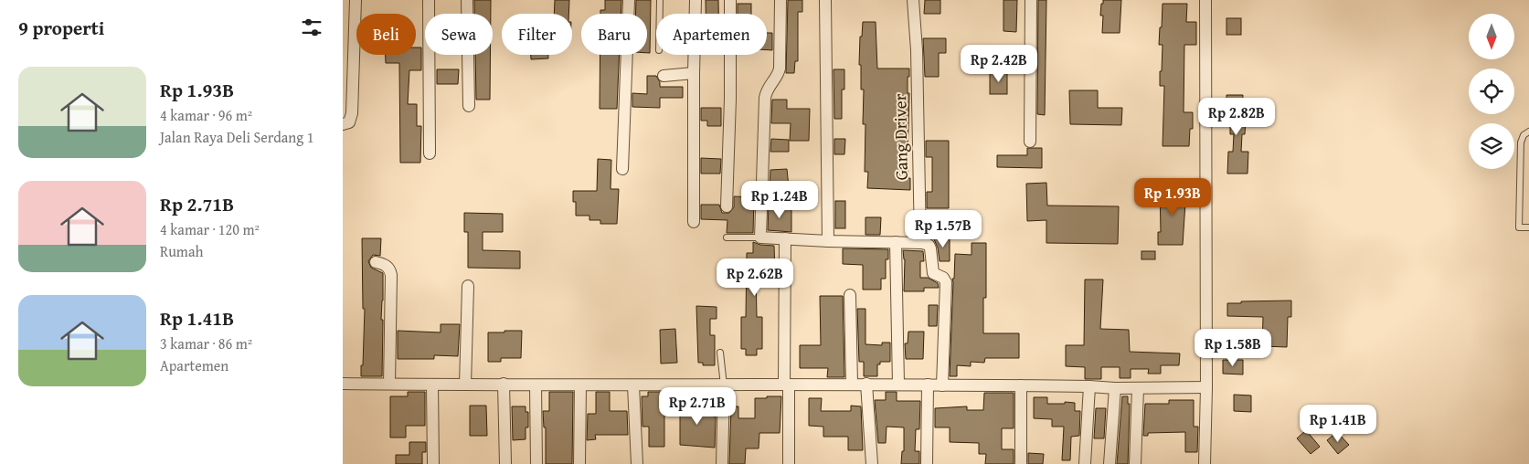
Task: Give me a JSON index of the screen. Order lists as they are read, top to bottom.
{
  "streets": {
    "street": ["Gang Driver"]
  },
  "north": "bottom",
  "page": {
    "heading": "9 properti",
    "chip": [
      "Beli",
      "Sewa",
      "Filter",
      "Baru",
      "Apartemen"
    ],
    "price": [
      "Rp 2.42B",
      "Rp 2.82B",
      "Rp 1.93B",
      "Rp 1.24B",
      "Rp 1.57B",
      "Rp 2.62B",
      "Rp 1.58B",
      "Rp 2.71B",
      "Rp 1.41B"
    ],
    "list": [
      {
        "name": "Rp 1.93B",
        "note": "4 kamar · 96 m² · Jalan Raya Deli Serdang 1"
      },
      {
        "name": "Rp 2.71B",
        "note": "4 kamar · 120 m² · Rumah"
      },
      {
        "name": "Rp 1.41B",
        "note": "3 kamar · 86 m² · Apartemen"
      }
    ]
  }
}
